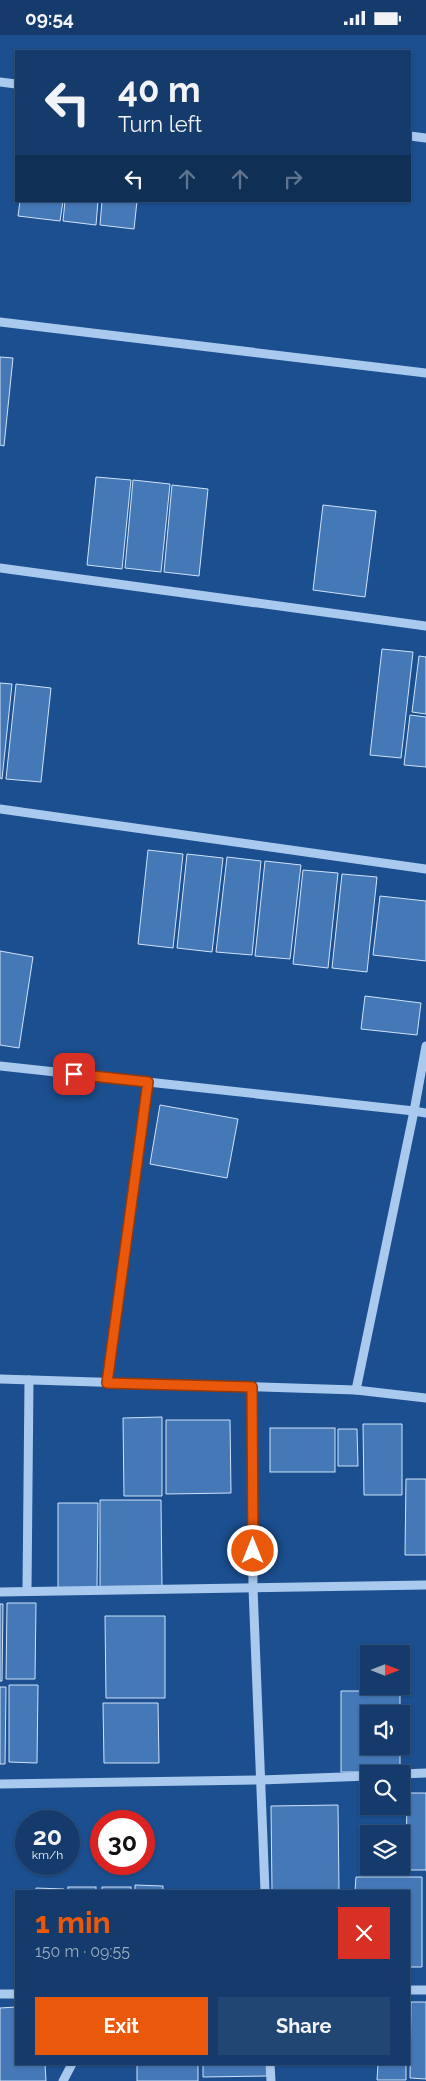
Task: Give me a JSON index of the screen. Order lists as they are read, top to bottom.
{
  "north": "right",
  "page": {
    "status": "09:54",
    "turn": ["40 m", "Turn left"],
    "speed": "20 km/h",
    "limit": "30",
    "heading": ["1 min", "150 m · 09:55"],
    "buttons": ["Exit", "Share"]
  }
}
